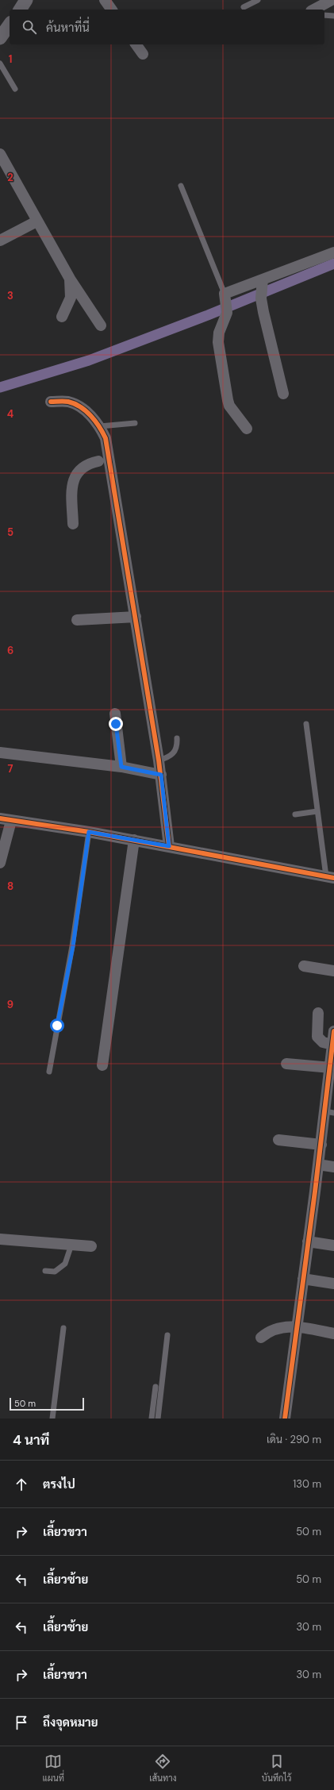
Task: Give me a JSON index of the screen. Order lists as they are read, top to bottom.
{
  "scale_bar": "50 m",
  "page": {
    "search": "ค้นหาที่นี่",
    "scale": "50 m",
    "heading": ["4 นาที", "เดิน · 290 m"],
    "list": [
      ["ตรงไป", "130 m"],
      ["เลี้ยวขวา", "50 m"],
      ["เลี้ยวซ้าย", "50 m"],
      ["เลี้ยวซ้าย", "30 m"],
      ["เลี้ยวขวา", "30 m"],
      "ถึงจุดหมาย"
    ],
    "nav": ["แผนที่", "เส้นทาง", "บันทึกไว้"]
  },
  "grid": {
    "rows": [
      "1",
      "2",
      "3",
      "4",
      "5",
      "6",
      "7",
      "8",
      "9"
    ]
  }
}
